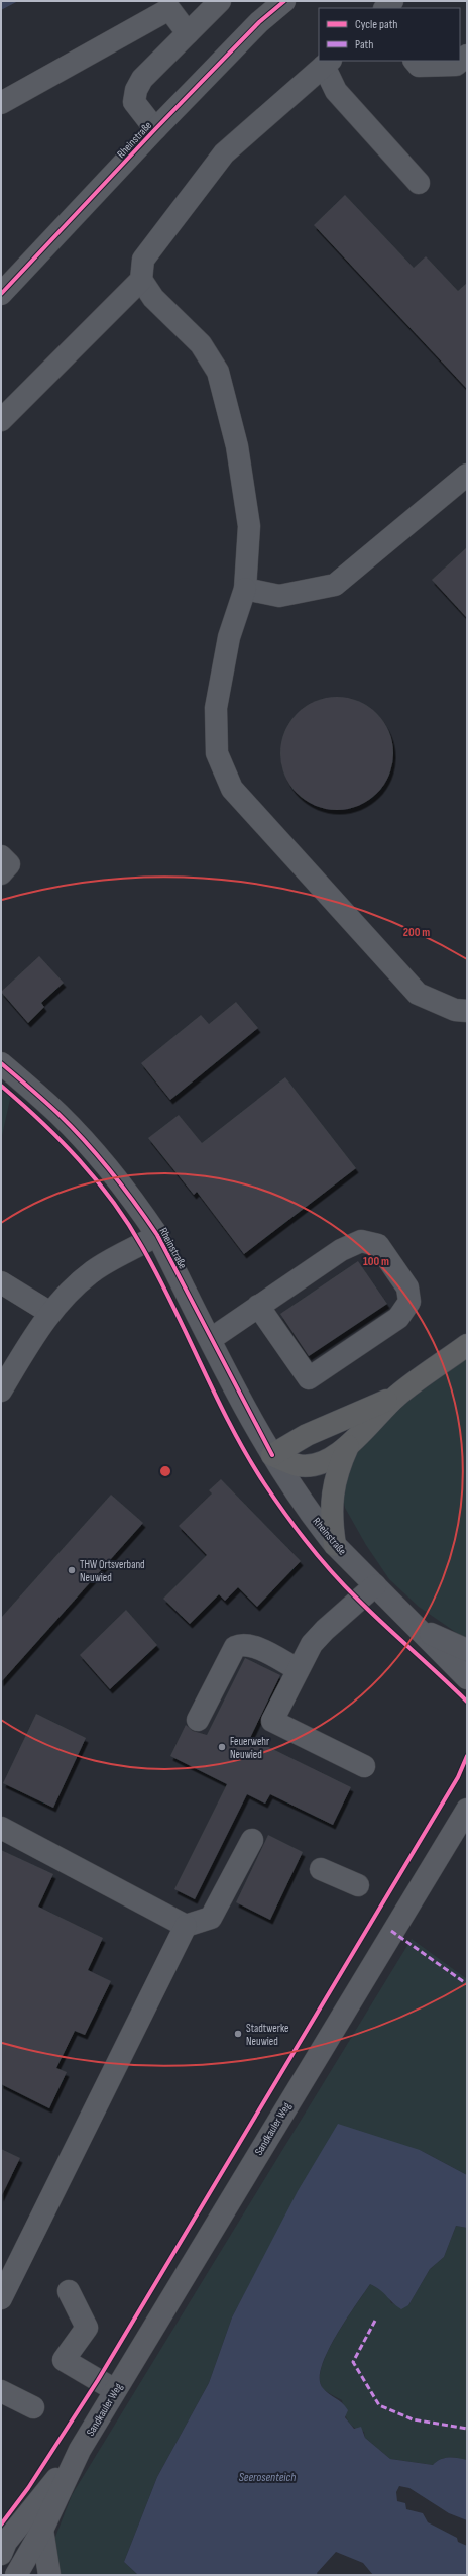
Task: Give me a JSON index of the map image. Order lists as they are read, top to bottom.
{
  "streets": {
    "street": ["Rheinstraße", "Sandkauler Weg"]
  },
  "water": ["Seerosenteich"],
  "places": ["THW Ortsverband Neuwied", "Feuerwehr Neuwied", "Stadtwerke Neuwied"],
  "legend": ["Cycle path", "Path"],
  "rings": ["200 m", "100 m"]
}
